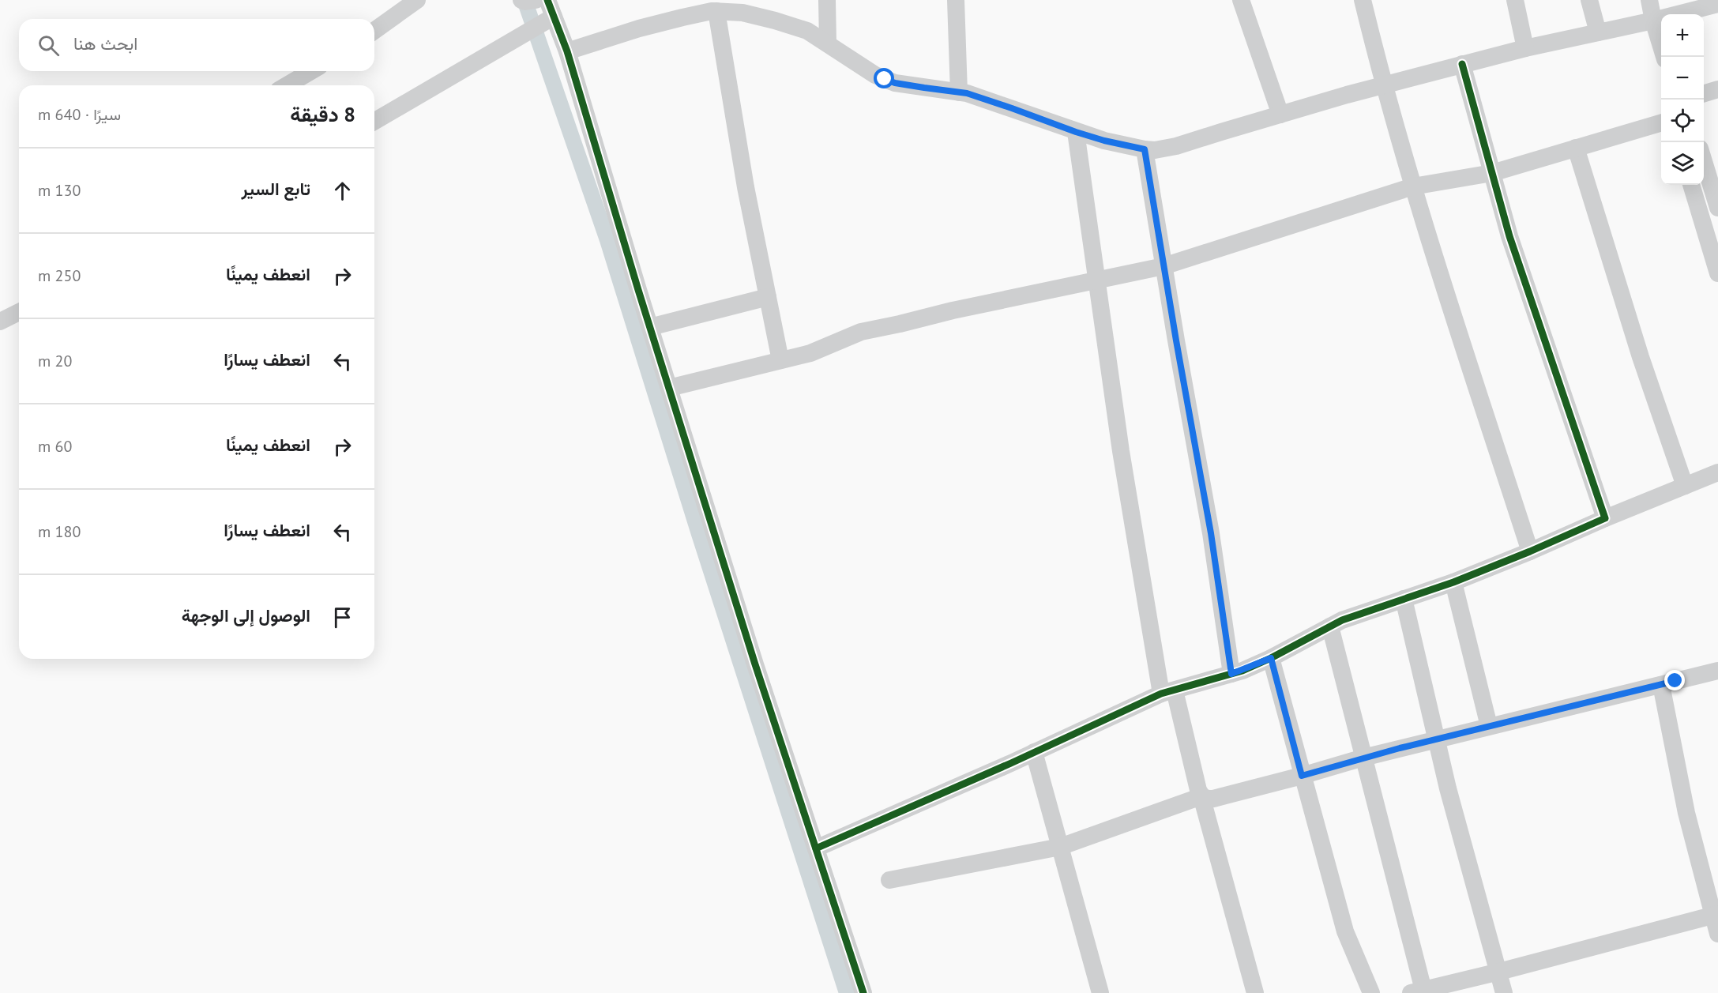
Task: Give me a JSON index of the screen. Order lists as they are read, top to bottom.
{
  "page": {
    "map_buttons": ["+", "−"],
    "search": "ابحث هنا",
    "heading": ["8 دقيقة", "سيرًا · 640 m"],
    "list": [
      ["تابع السير", "130 m"],
      ["انعطف يمينًا", "250 m"],
      ["انعطف يسارًا", "20 m"],
      ["انعطف يمينًا", "60 m"],
      ["انعطف يسارًا", "180 m"],
      "الوصول إلى الوجهة"
    ]
  }
}
